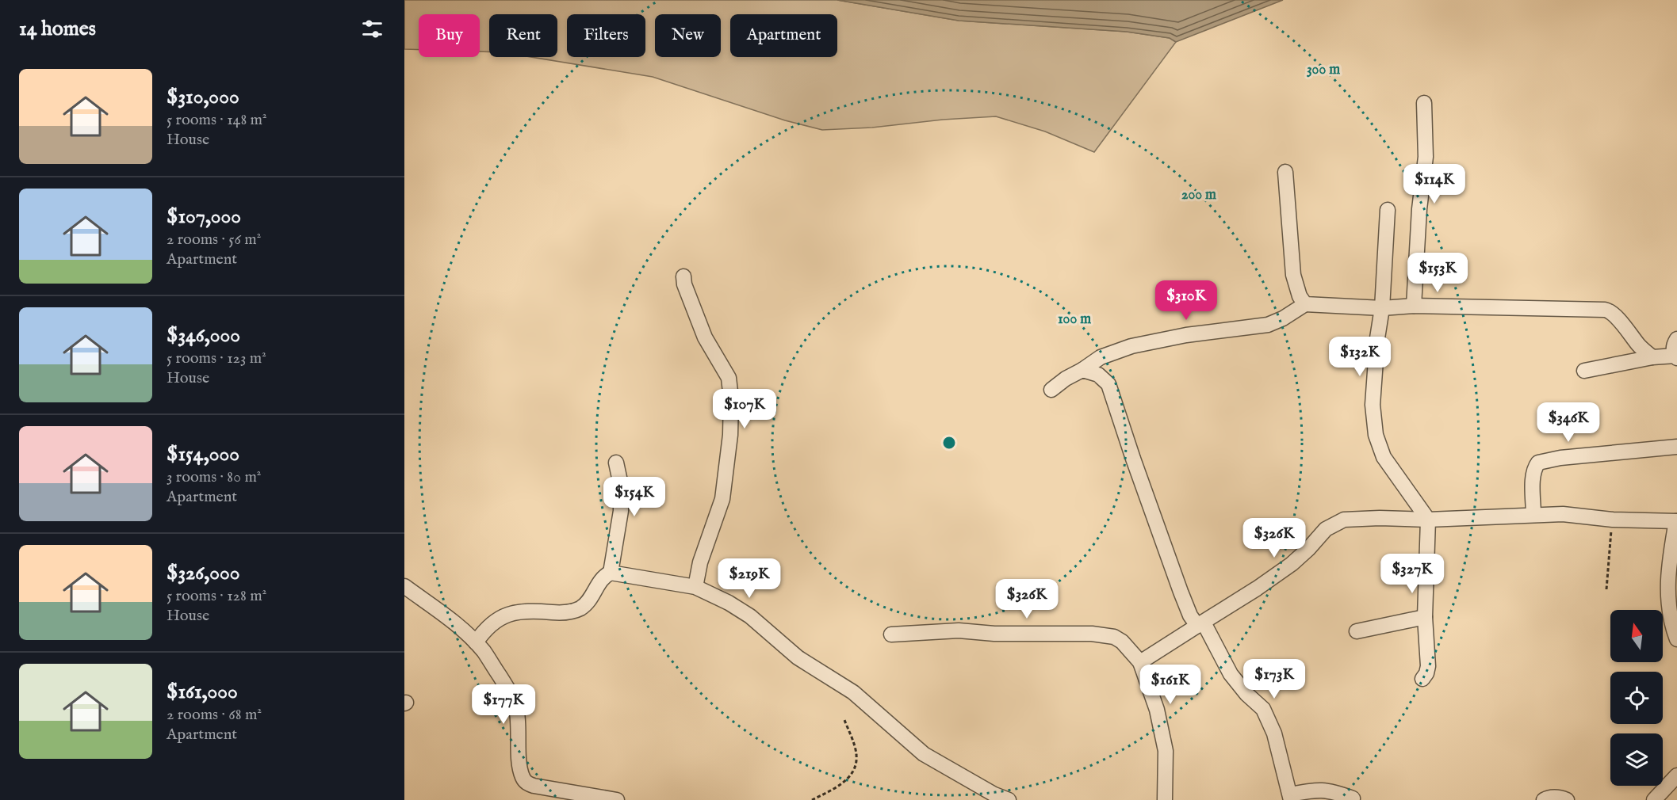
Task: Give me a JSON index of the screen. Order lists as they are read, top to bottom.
{
  "north": "top",
  "page": {
    "heading": "14 homes",
    "chip": [
      "Buy",
      "Rent",
      "Filters",
      "New",
      "Apartment"
    ],
    "list": [
      {
        "name": "$310,000",
        "note": "5 rooms · 148 m² · House"
      },
      {
        "name": "$107,000",
        "note": "2 rooms · 56 m² · Apartment"
      },
      {
        "name": "$346,000",
        "note": "5 rooms · 123 m² · House"
      },
      {
        "name": "$154,000",
        "note": "3 rooms · 80 m² · Apartment"
      },
      {
        "name": "$326,000",
        "note": "5 rooms · 128 m² · House"
      },
      {
        "name": "$161,000",
        "note": "2 rooms · 68 m² · Apartment"
      }
    ],
    "price": [
      "$114K",
      "$153K",
      "$310K",
      "$132K",
      "$107K",
      "$346K",
      "$154K",
      "$326K",
      "$327K",
      "$219K",
      "$326K",
      "$173K",
      "$161K",
      "$177K"
    ]
  },
  "rings": ["300 m", "200 m", "100 m"]
}
